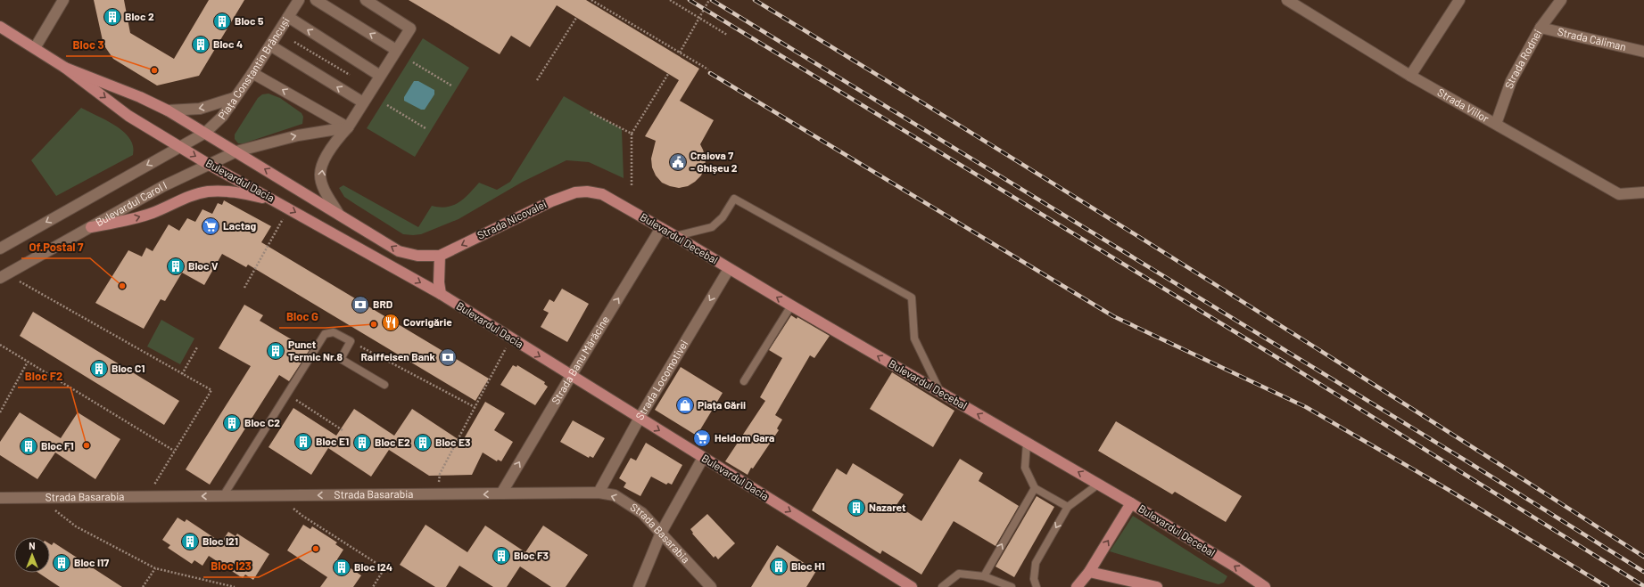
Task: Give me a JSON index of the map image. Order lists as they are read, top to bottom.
{
  "streets": {
    "main road": ["Bulevardul Dacia", "Strada Nicovalei", "Bulevardul Decebal"],
    "street": [
      "Strada Căliman",
      "Strada Rodnei",
      "Piața Constantin Brâncuși",
      "Strada Viilor",
      "Bulevardul Carol I",
      "Strada Banu Mărăcine",
      "Strada Locomotivei",
      "Strada Basarabia"
    ]
  },
  "crossings": [
    ["Strada Căliman", "Strada Rodnei"],
    ["Strada Rodnei", "Strada Viilor"],
    ["Piața Constantin Brâncuși", "Bulevardul Dacia"],
    ["Bulevardul Dacia", "Bulevardul Carol I"],
    ["Bulevardul Dacia", "Strada Nicovalei"],
    ["Bulevardul Dacia", "Strada Banu Mărăcine"],
    ["Bulevardul Dacia", "Strada Locomotivei"],
    ["Strada Nicovalei", "Bulevardul Decebal"],
    ["Bulevardul Decebal", "Strada Banu Mărăcine"],
    ["Bulevardul Decebal", "Strada Locomotivei"],
    ["Strada Banu Mărăcine", "Strada Basarabia"],
    ["Strada Locomotivei", "Strada Basarabia"]
  ],
  "one_way": [
    "Strada Nicovalei",
    "Bulevardul Decebal",
    "Strada Banu Mărăcine",
    "Strada Locomotivei",
    "Strada Basarabia"
  ],
  "places": {
    "building": [
      "Bloc 2",
      "Bloc 5",
      "Bloc 4",
      "Bloc V",
      "Punct Termic Nr.8",
      "Bloc C1",
      "Bloc C2",
      "Bloc E1",
      "Bloc E2",
      "Bloc E3",
      "Bloc F1",
      "Nazaret",
      "Bloc I21",
      "Bloc F3",
      "Bloc I17",
      "Bloc H1",
      "Bloc I24"
    ],
    "other": [
      "Bloc 3",
      "Of.Postal 7",
      "Bloc G",
      "Bloc F2",
      "Bloc I23"
    ],
    "public building": ["Craiova 7 - Ghișeu 2"],
    "supermarket": ["Lactag", "Heldom Gara"],
    "bank": ["BRD", "Raiffeisen Bank"],
    "restaurant": ["Covrigărie"],
    "shop": ["Piața Gării"]
  },
  "north": "top"
}
